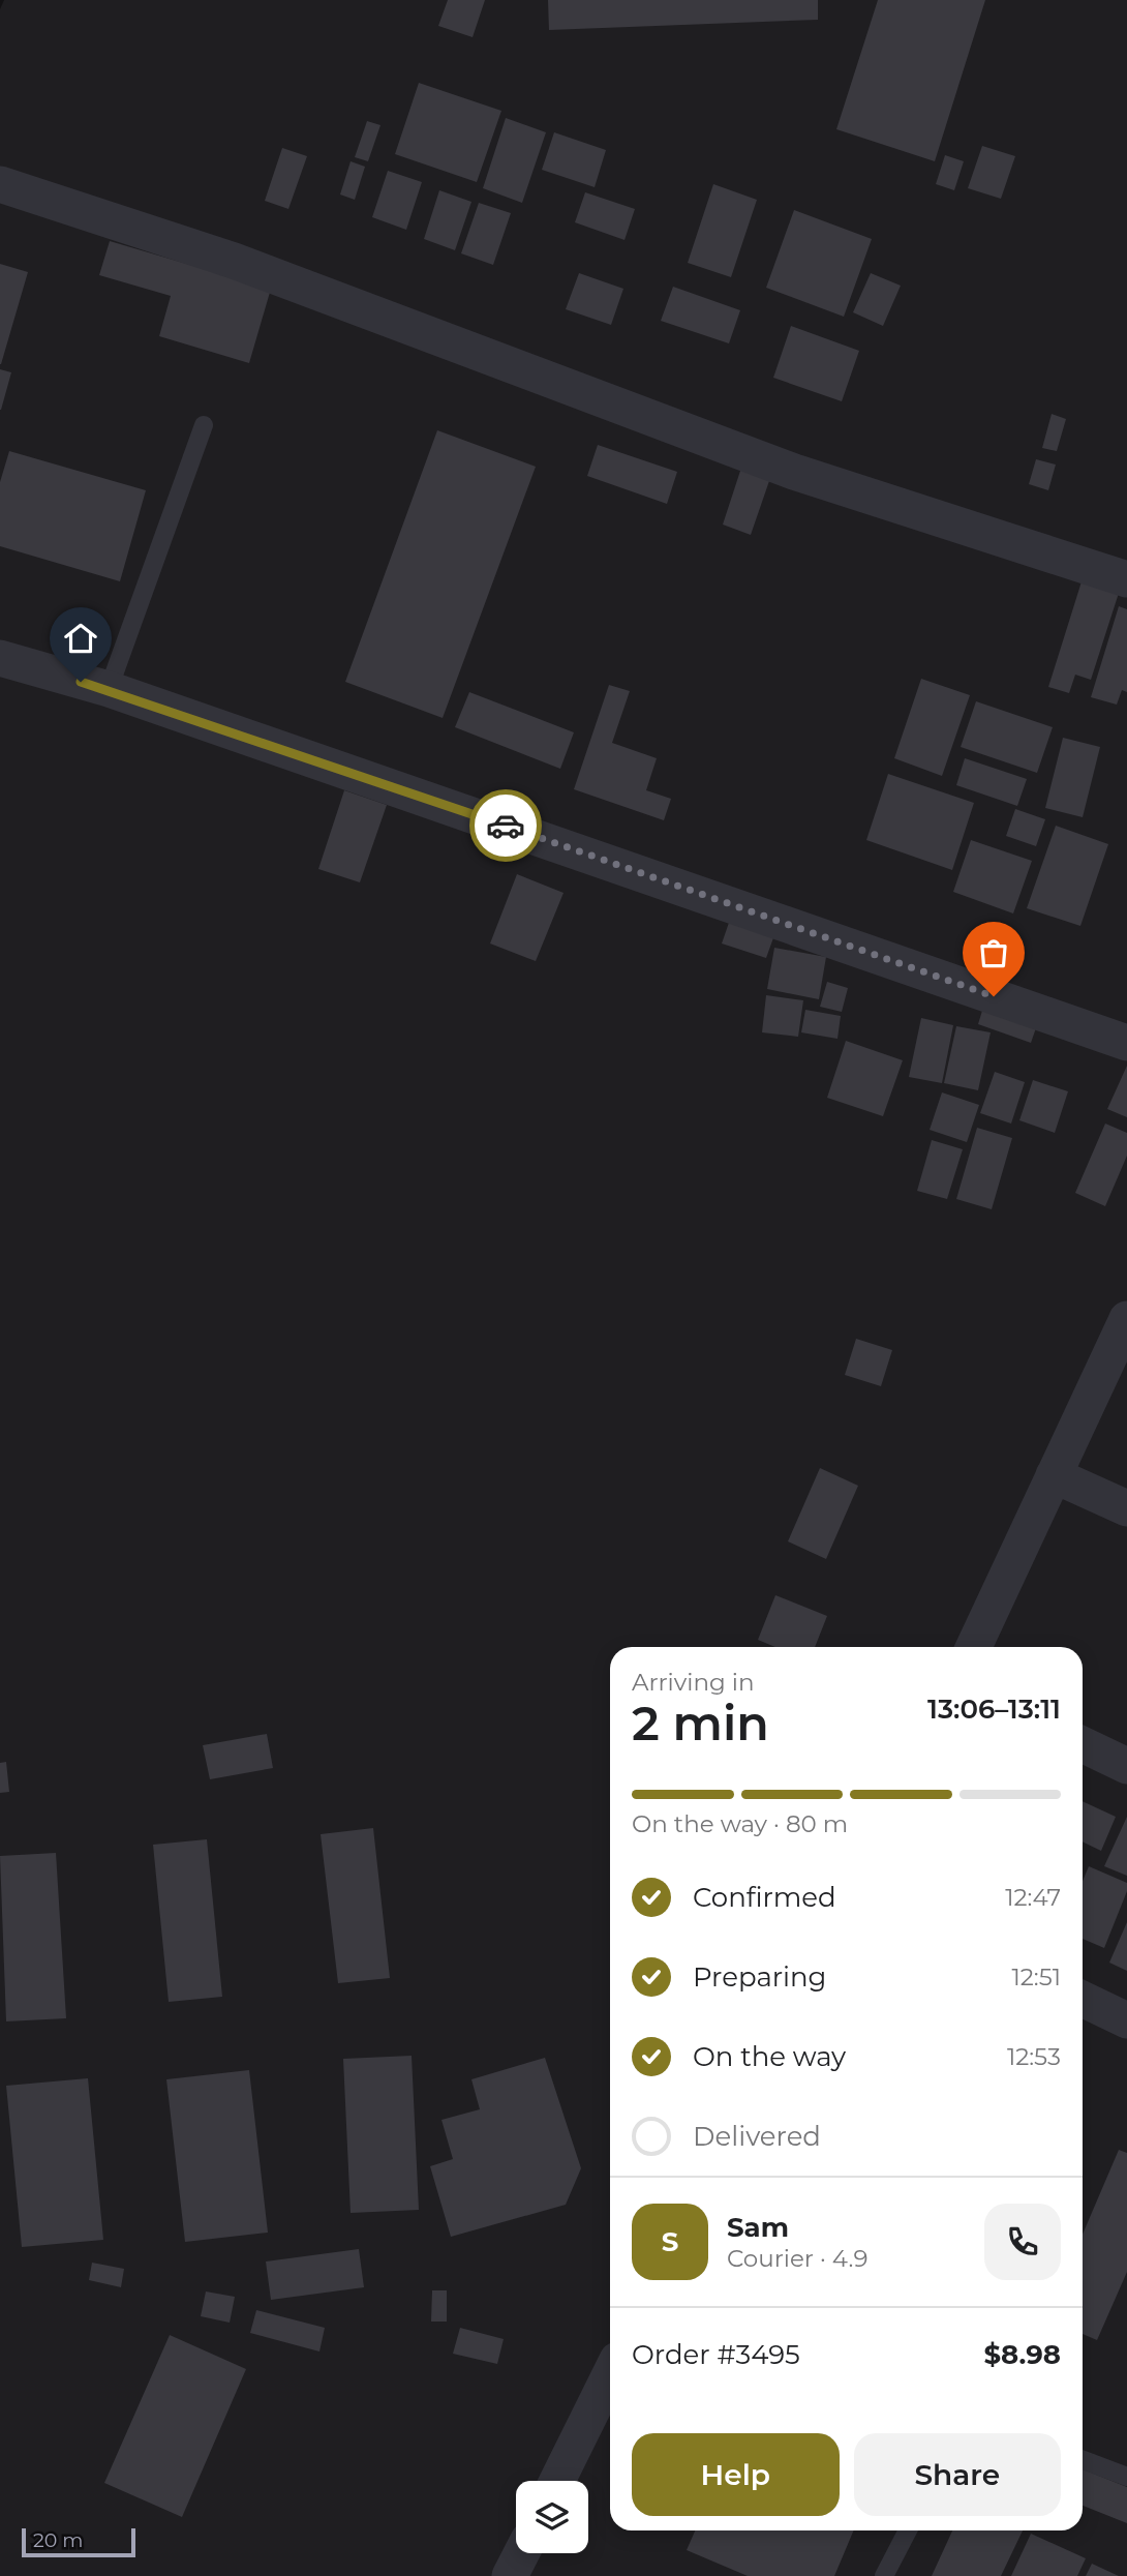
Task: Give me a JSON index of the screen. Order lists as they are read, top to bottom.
{
  "scale_bar": "20 m",
  "page": {
    "heading": ["2 min", "Arriving in", "13:06–13:11"],
    "panel": [
      "Sam",
      "Courier · 4.9",
      "Order #3495",
      "$8.98"
    ],
    "bar": "On the way · 80 m",
    "list": [
      ["Confirmed", "12:47"],
      ["Preparing", "12:51"],
      ["On the way", "12:53"],
      "Delivered"
    ],
    "round": "S",
    "buttons": ["Help", "Share"],
    "scale": "20 m"
  }
}
